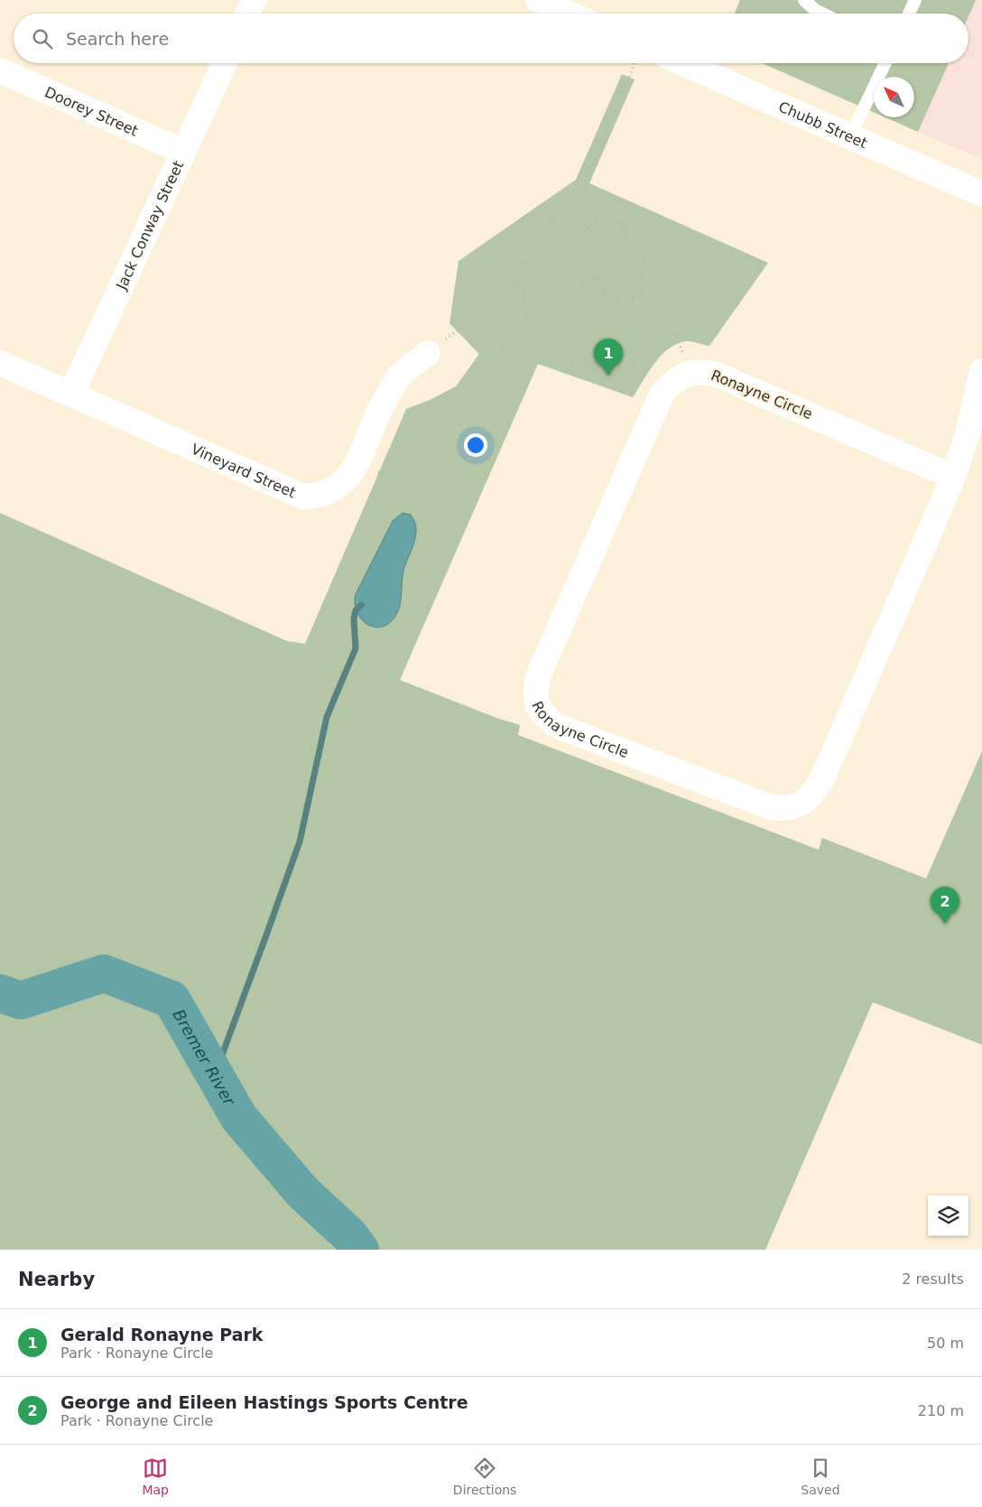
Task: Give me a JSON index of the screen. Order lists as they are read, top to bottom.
{
  "streets": {
    "street": [
      "Doorey Street",
      "Chubb Street",
      "Jack Conway Street",
      "Ronayne Circle",
      "Vineyard Street"
    ]
  },
  "crossings": [
    ["Doorey Street", "Jack Conway Street"],
    ["Jack Conway Street", "Vineyard Street"]
  ],
  "water": ["Bremer River"],
  "north": "top left",
  "page": {
    "search": "Search here",
    "pins": ["1", "2"],
    "heading": ["Nearby", "2 results"],
    "list": [
      {
        "mark": "1",
        "name": "Gerald Ronayne Park",
        "note": "Park · Ronayne Circle",
        "value": "50 m"
      },
      {
        "mark": "2",
        "name": "George and Eileen Hastings Sports Centre",
        "note": "Park · Ronayne Circle",
        "value": "210 m"
      }
    ],
    "nav": ["Map", "Directions", "Saved"]
  }
}
